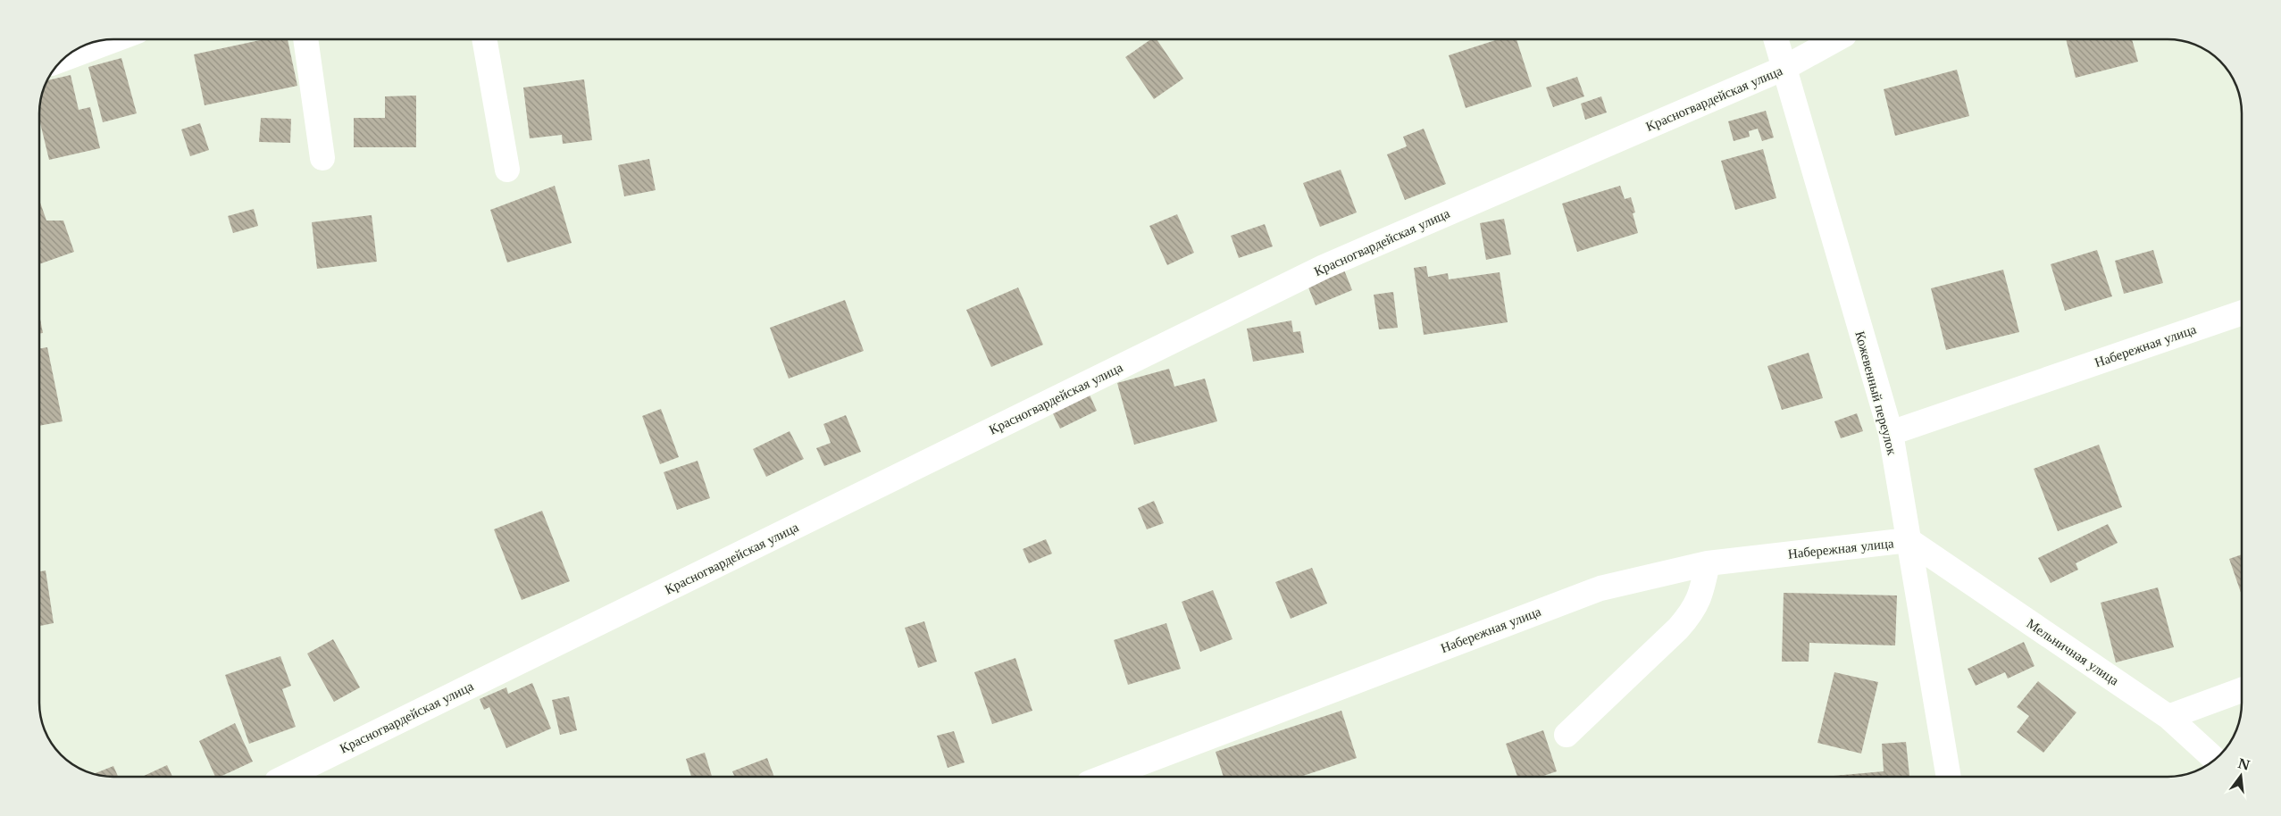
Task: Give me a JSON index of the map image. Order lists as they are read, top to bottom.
{
  "streets": {
    "street": [
      "Красногвардейская улица",
      "Набережная улица",
      "Кожевенный переулок",
      "Мельничная улица"
    ]
  },
  "crossings": [
    ["Красногвардейская улица", "Кожевенный переулок"],
    ["Набережная улица", "Кожевенный переулок"],
    ["Набережная улица", "Мельничная улица"],
    ["Кожевенный переулок", "Мельничная улица"]
  ],
  "north": "top"
}
